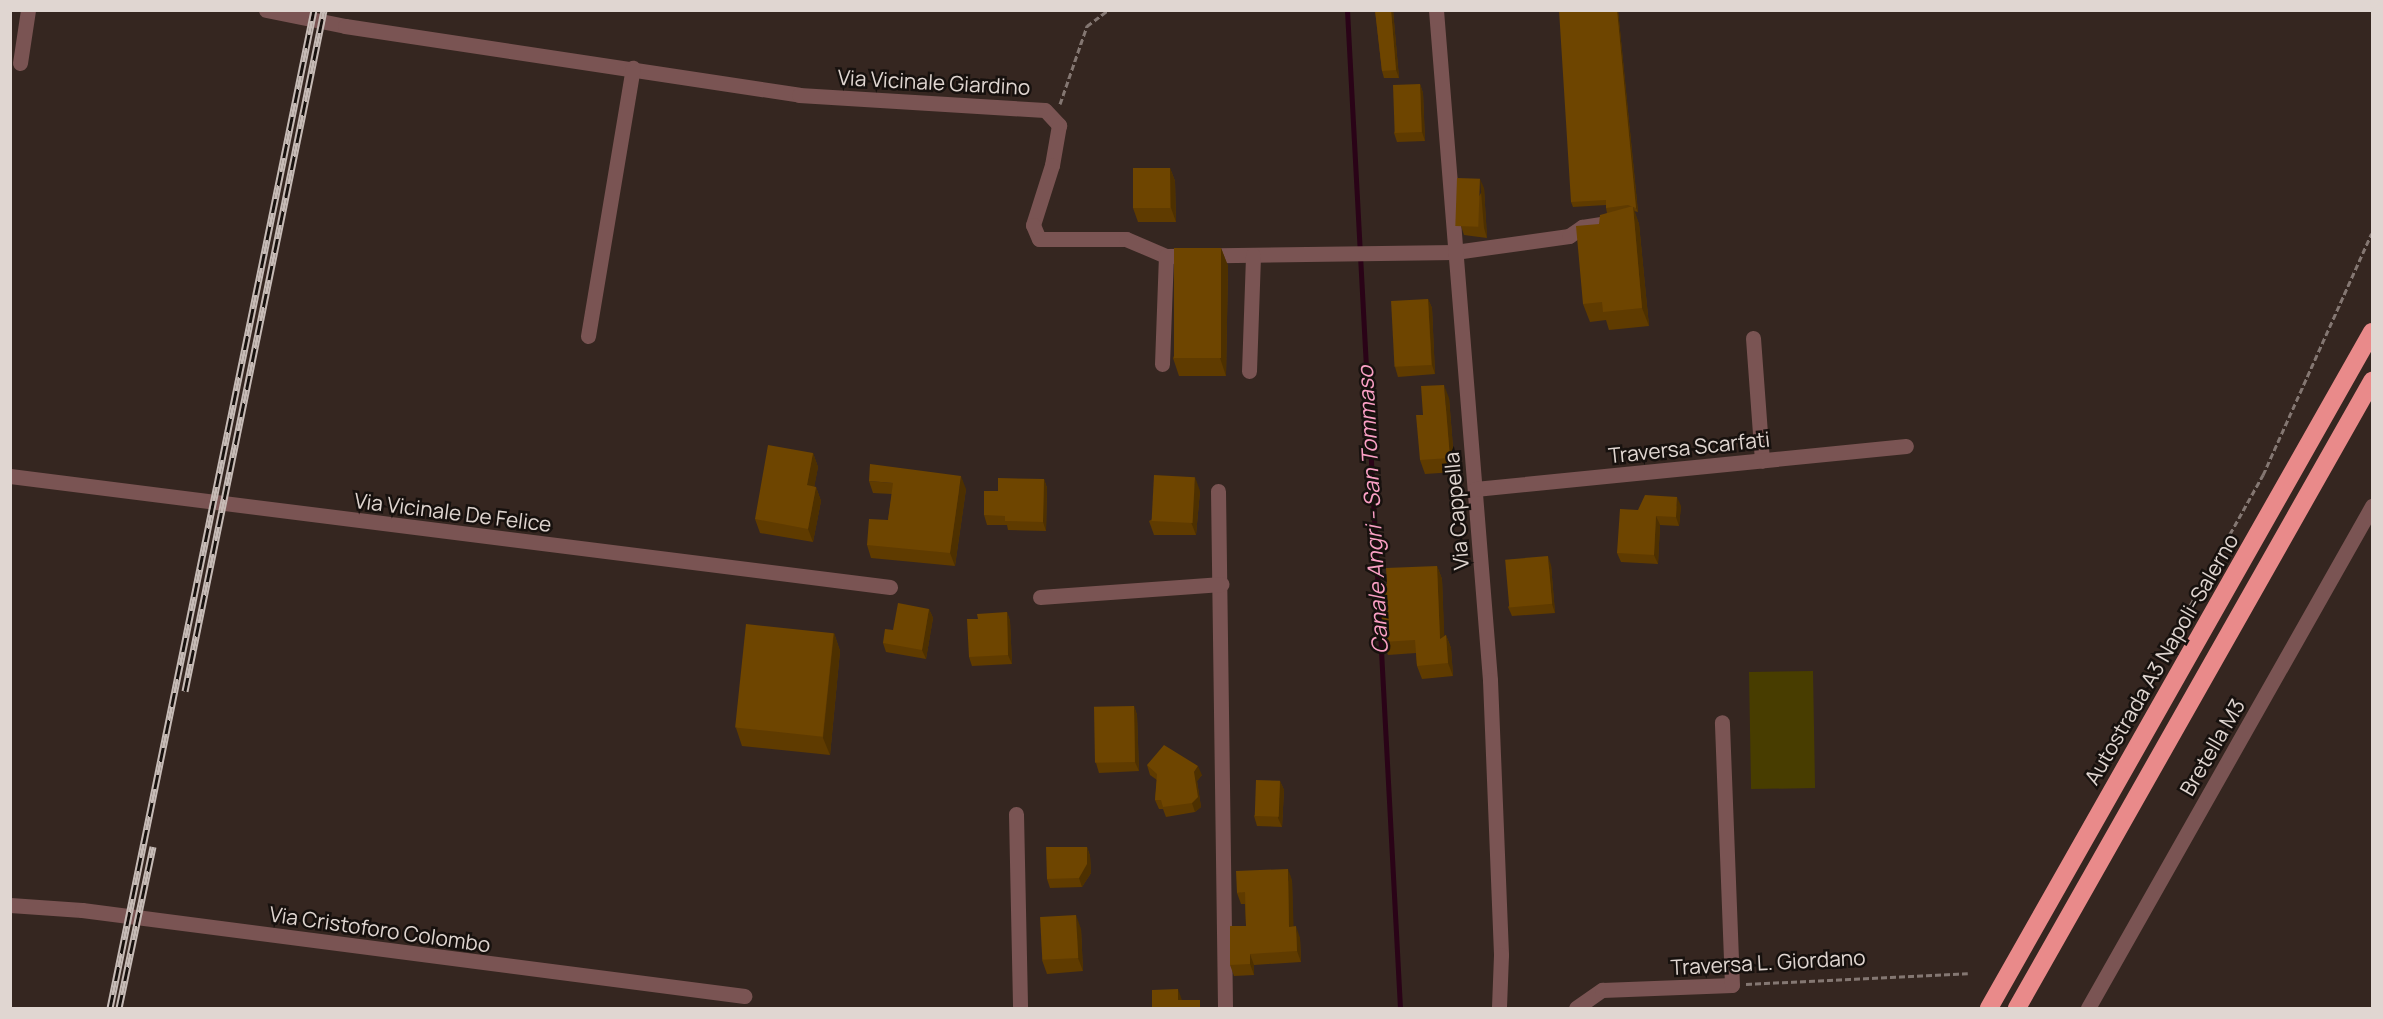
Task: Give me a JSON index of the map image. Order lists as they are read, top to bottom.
{
  "streets": {
    "highway": ["Autostrada A3 Napoli-Salerno"],
    "street": [
      "Via Vicinale Giardino",
      "Traversa Scarfati",
      "Via Cappella",
      "Via Vicinale De Felice",
      "Bretella M3",
      "Via Cristoforo Colombo",
      "Traversa L. Giordano"
    ]
  },
  "crossings": [
    ["Via Vicinale Giardino", "Via Cappella"],
    ["Traversa Scarfati", "Via Cappella"]
  ],
  "water": ["Canale Angri - San Tommaso"]
}
